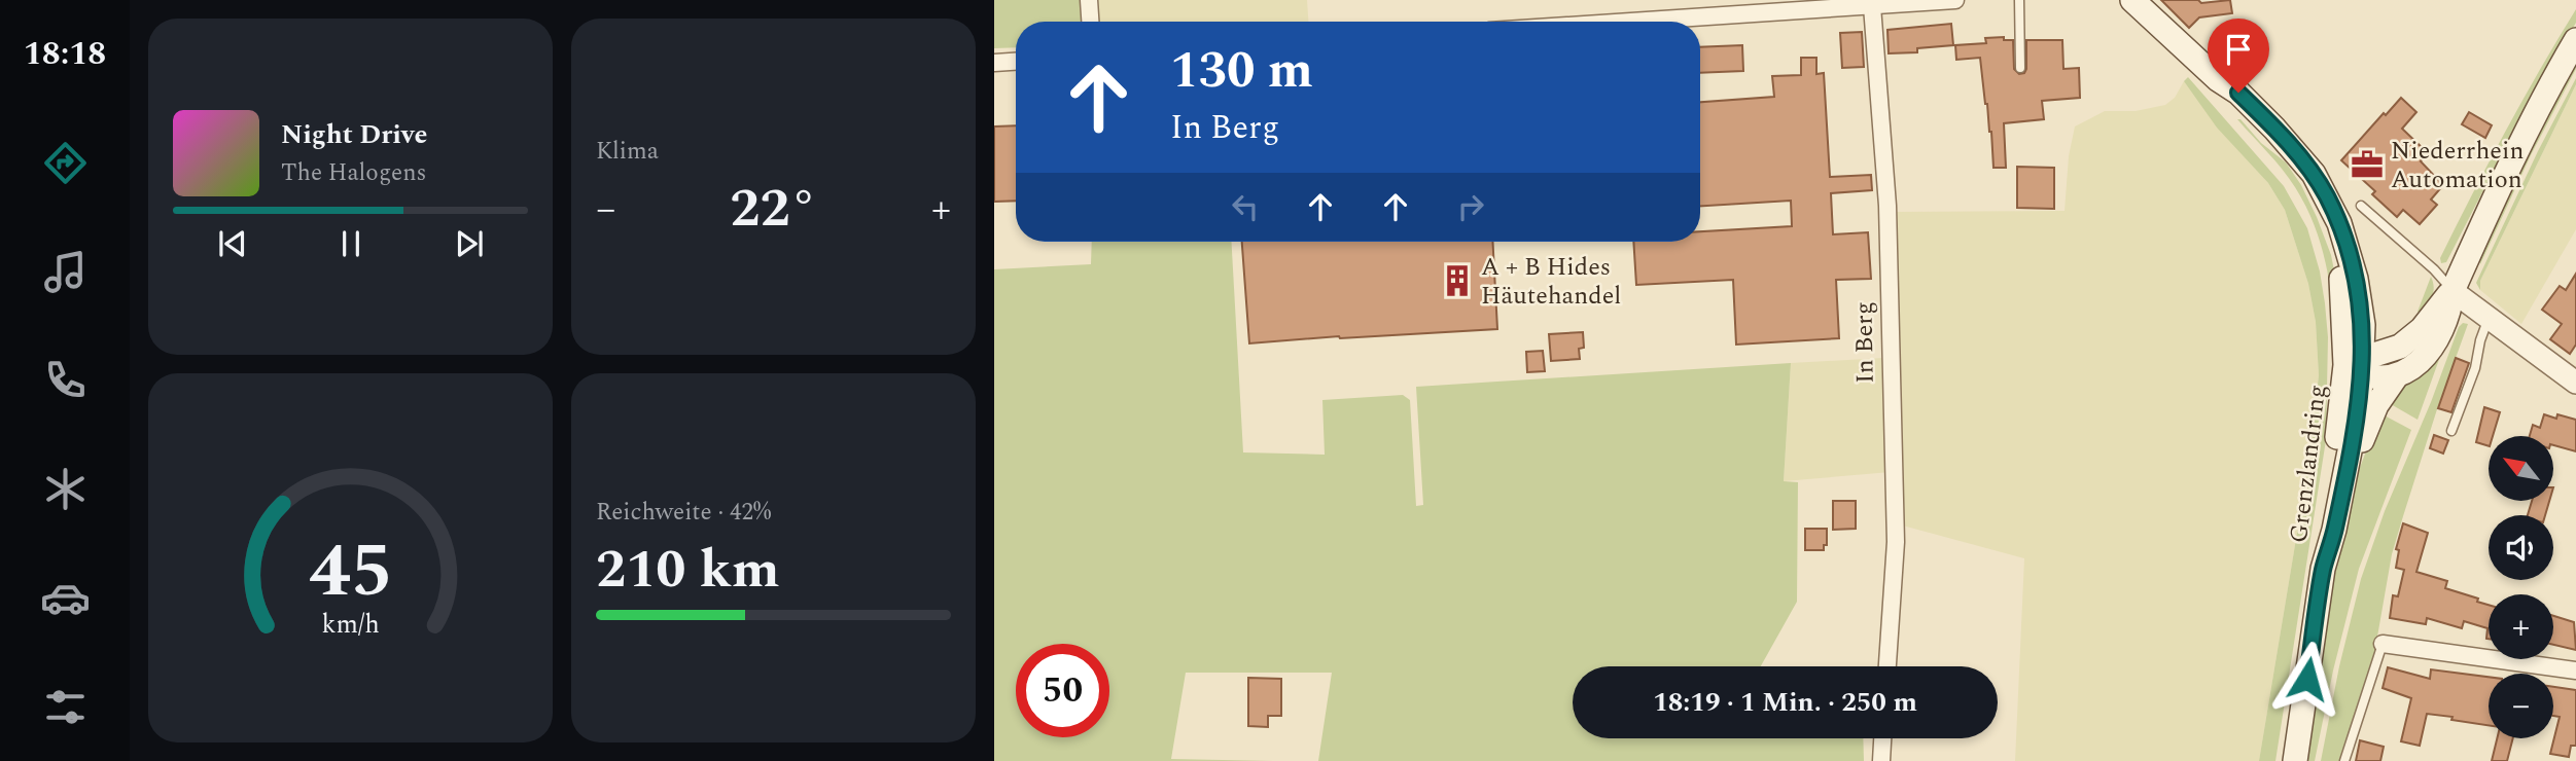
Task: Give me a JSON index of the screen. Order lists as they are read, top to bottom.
{
  "streets": {
    "main road": ["Grenzlandring"],
    "street": ["In Berg"]
  },
  "places": {
    "office": ["Niederrhein Automation"],
    "building": ["A + B Hides Häutehandel"]
  },
  "north": "top left",
  "page": {
    "tabs": "18:18",
    "tile": [
      "Klima",
      ["Reichweite · 42%", "210 km"]
    ],
    "turn": ["130 m", "In Berg"],
    "song": ["Night Drive", "The Halogens"],
    "heat": ["−", "22°", "+"],
    "map_buttons": ["+", "−"],
    "limit": "50",
    "trip": "18:19 · 1 Min. · 250 m",
    "gauge": ["45", "km/h"]
  }
}
